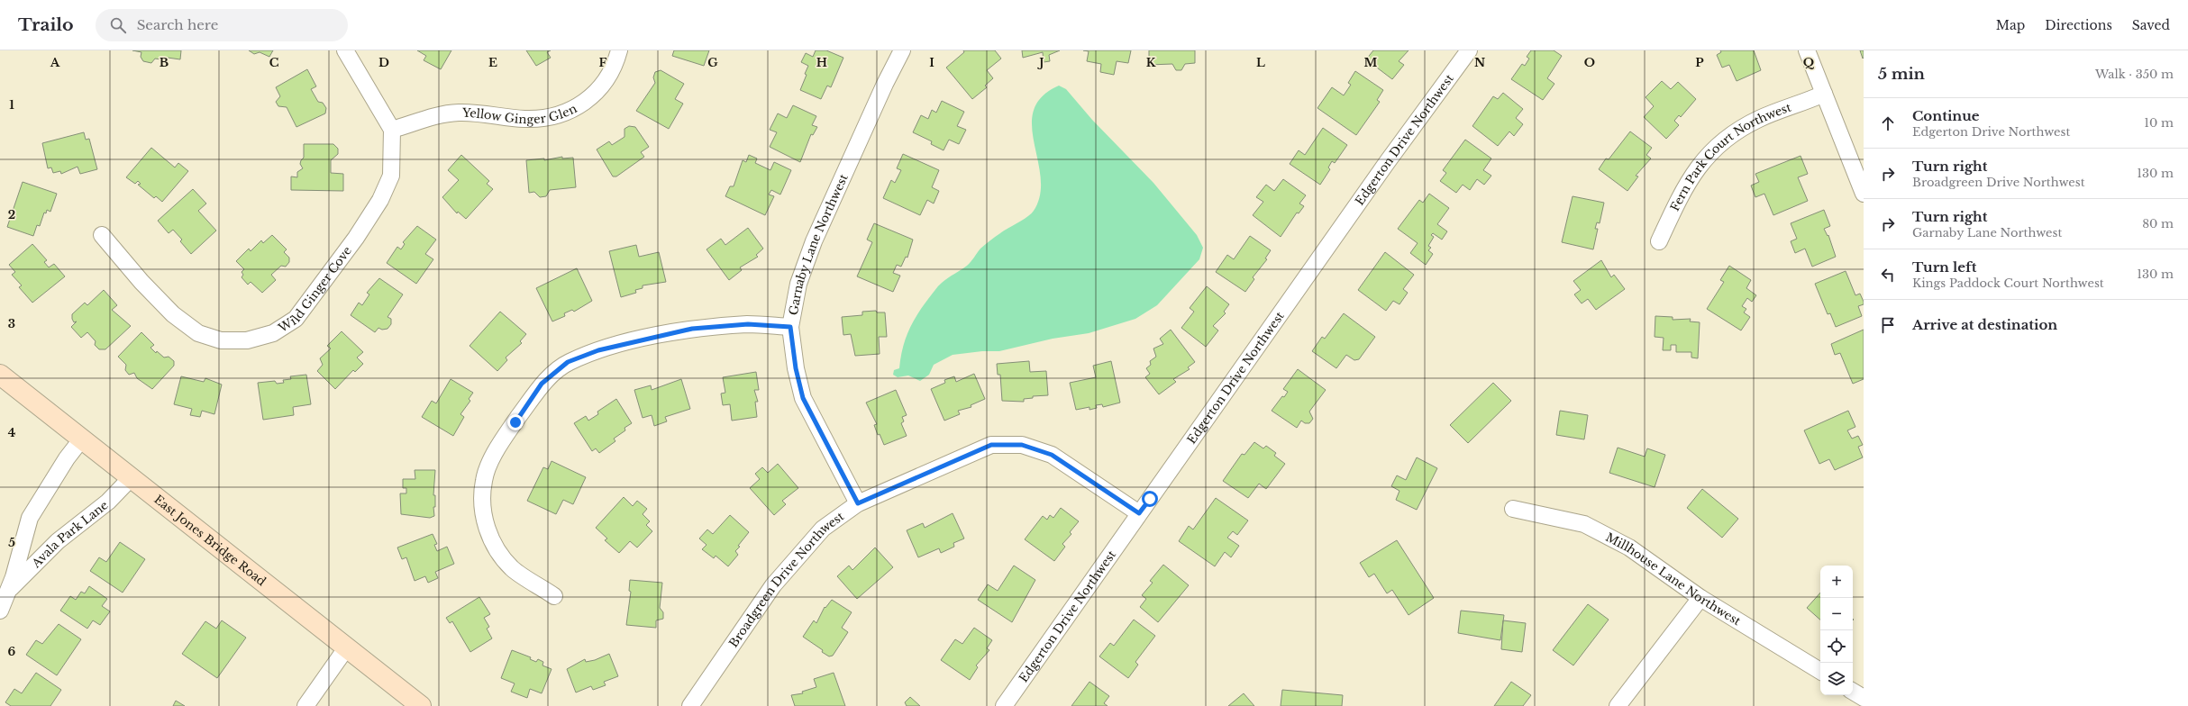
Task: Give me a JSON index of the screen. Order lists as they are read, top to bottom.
{
  "streets": {
    "street": [
      "Yellow Ginger Glen",
      "Edgerton Drive Northwest",
      "Fern Park Court Northwest",
      "Garnaby Lane Northwest",
      "Wild Ginger Cove",
      "Avala Park Lane",
      "East Jones Bridge Road",
      "Millhouse Lane Northwest",
      "Broadgreen Drive Northwest"
    ]
  },
  "crossings": [
    ["Yellow Ginger Glen", "Wild Ginger Cove"],
    ["Edgerton Drive Northwest", "Broadgreen Drive Northwest"],
    ["Garnaby Lane Northwest", "Broadgreen Drive Northwest"],
    ["Avala Park Lane", "East Jones Bridge Road"]
  ],
  "page": {
    "header": "Trailo",
    "search": "Search here",
    "nav": ["Map", "Directions", "Saved"],
    "heading": ["5 min", "Walk · 350 m"],
    "list": [
      ["Continue", "Edgerton Drive Northwest", "10 m"],
      ["Turn right", "Broadgreen Drive Northwest", "130 m"],
      ["Turn right", "Garnaby Lane Northwest", "80 m"],
      ["Turn left", "Kings Paddock Court Northwest", "130 m"],
      "Arrive at destination"
    ],
    "map_buttons": ["+", "−"]
  },
  "grid": {
    "columns": [
      "A",
      "B",
      "C",
      "D",
      "E",
      "F",
      "G",
      "H",
      "I",
      "J",
      "K",
      "L",
      "M",
      "N",
      "O",
      "P",
      "Q"
    ],
    "rows": [
      "1",
      "2",
      "3",
      "4",
      "5",
      "6"
    ]
  }
}
